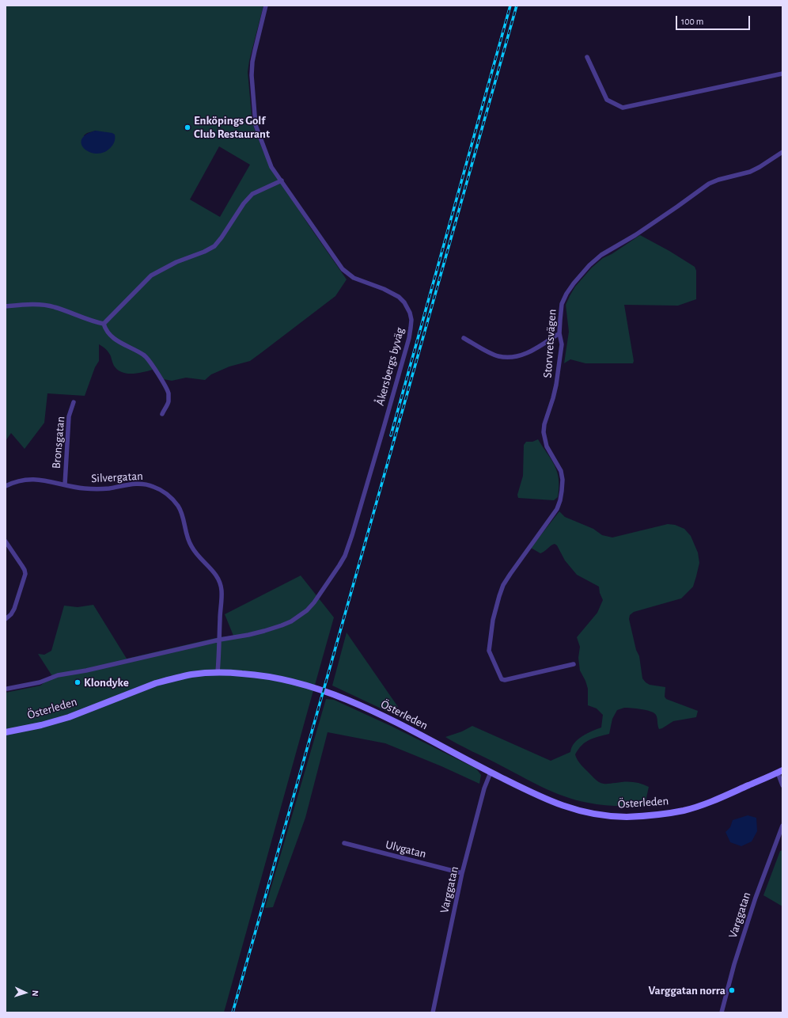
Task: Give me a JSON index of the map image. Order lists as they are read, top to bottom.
{
  "streets": {
    "street": [
      "Storvretsvägen",
      "Åkersbergs byväg",
      "Bronsgatan",
      "Silvergatan",
      "Österleden",
      "Ulvgatan",
      "Varggatan"
    ]
  },
  "crossings": [
    ["Åkersbergs byväg", "Silvergatan"],
    ["Bronsgatan", "Silvergatan"],
    ["Silvergatan", "Österleden"],
    ["Österleden", "Varggatan"],
    ["Ulvgatan", "Varggatan"]
  ],
  "places": ["Enköpings Golf Club Restaurant", "Klondyke", "Varggatan norra"],
  "scale_bar": "100 m",
  "north": "right"
}
